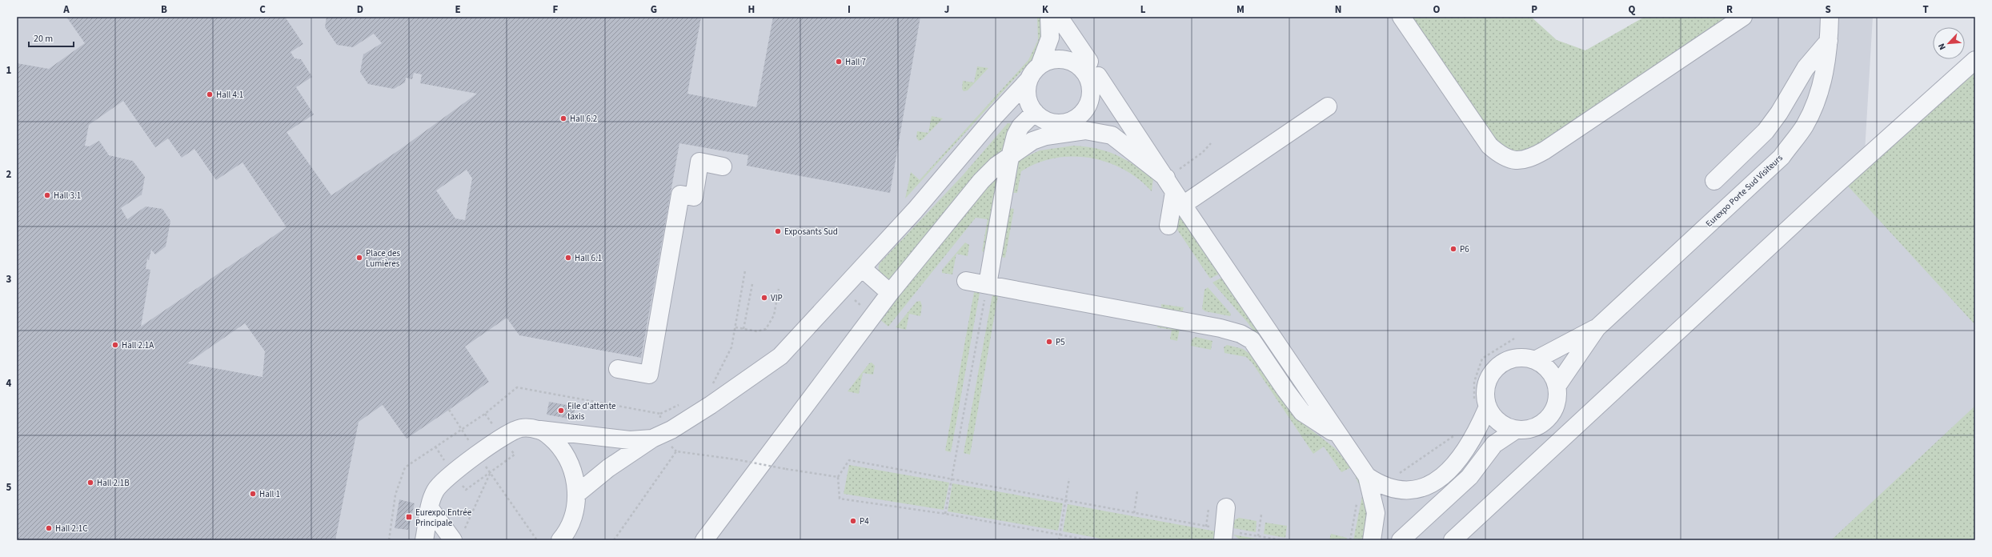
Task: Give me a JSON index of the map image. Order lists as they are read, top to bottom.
{
  "streets": {
    "street": ["Eurexpo Porte Sud Visiteurs"]
  },
  "places": {
    "other": [
      "Hall 7",
      "Hall 4.1",
      "Hall 6.2",
      "Hall 3.1",
      "Exposants Sud",
      "P6",
      "Place des Lumières",
      "Hall 6.1",
      "VIP",
      "P5",
      "Hall 2.1A",
      "File d'attente taxis",
      "Hall 2.1B",
      "Hall 1",
      "P4",
      "Hall 2.1C"
    ],
    "transit": ["Eurexpo Entrée Principale"]
  },
  "scale_bar": "20 m",
  "north": "bottom left",
  "grid": {
    "columns": [
      "A",
      "B",
      "C",
      "D",
      "E",
      "F",
      "G",
      "H",
      "I",
      "J",
      "K",
      "L",
      "M",
      "N",
      "O",
      "P",
      "Q",
      "R",
      "S",
      "T"
    ],
    "rows": [
      "1",
      "2",
      "3",
      "4",
      "5"
    ]
  }
}
